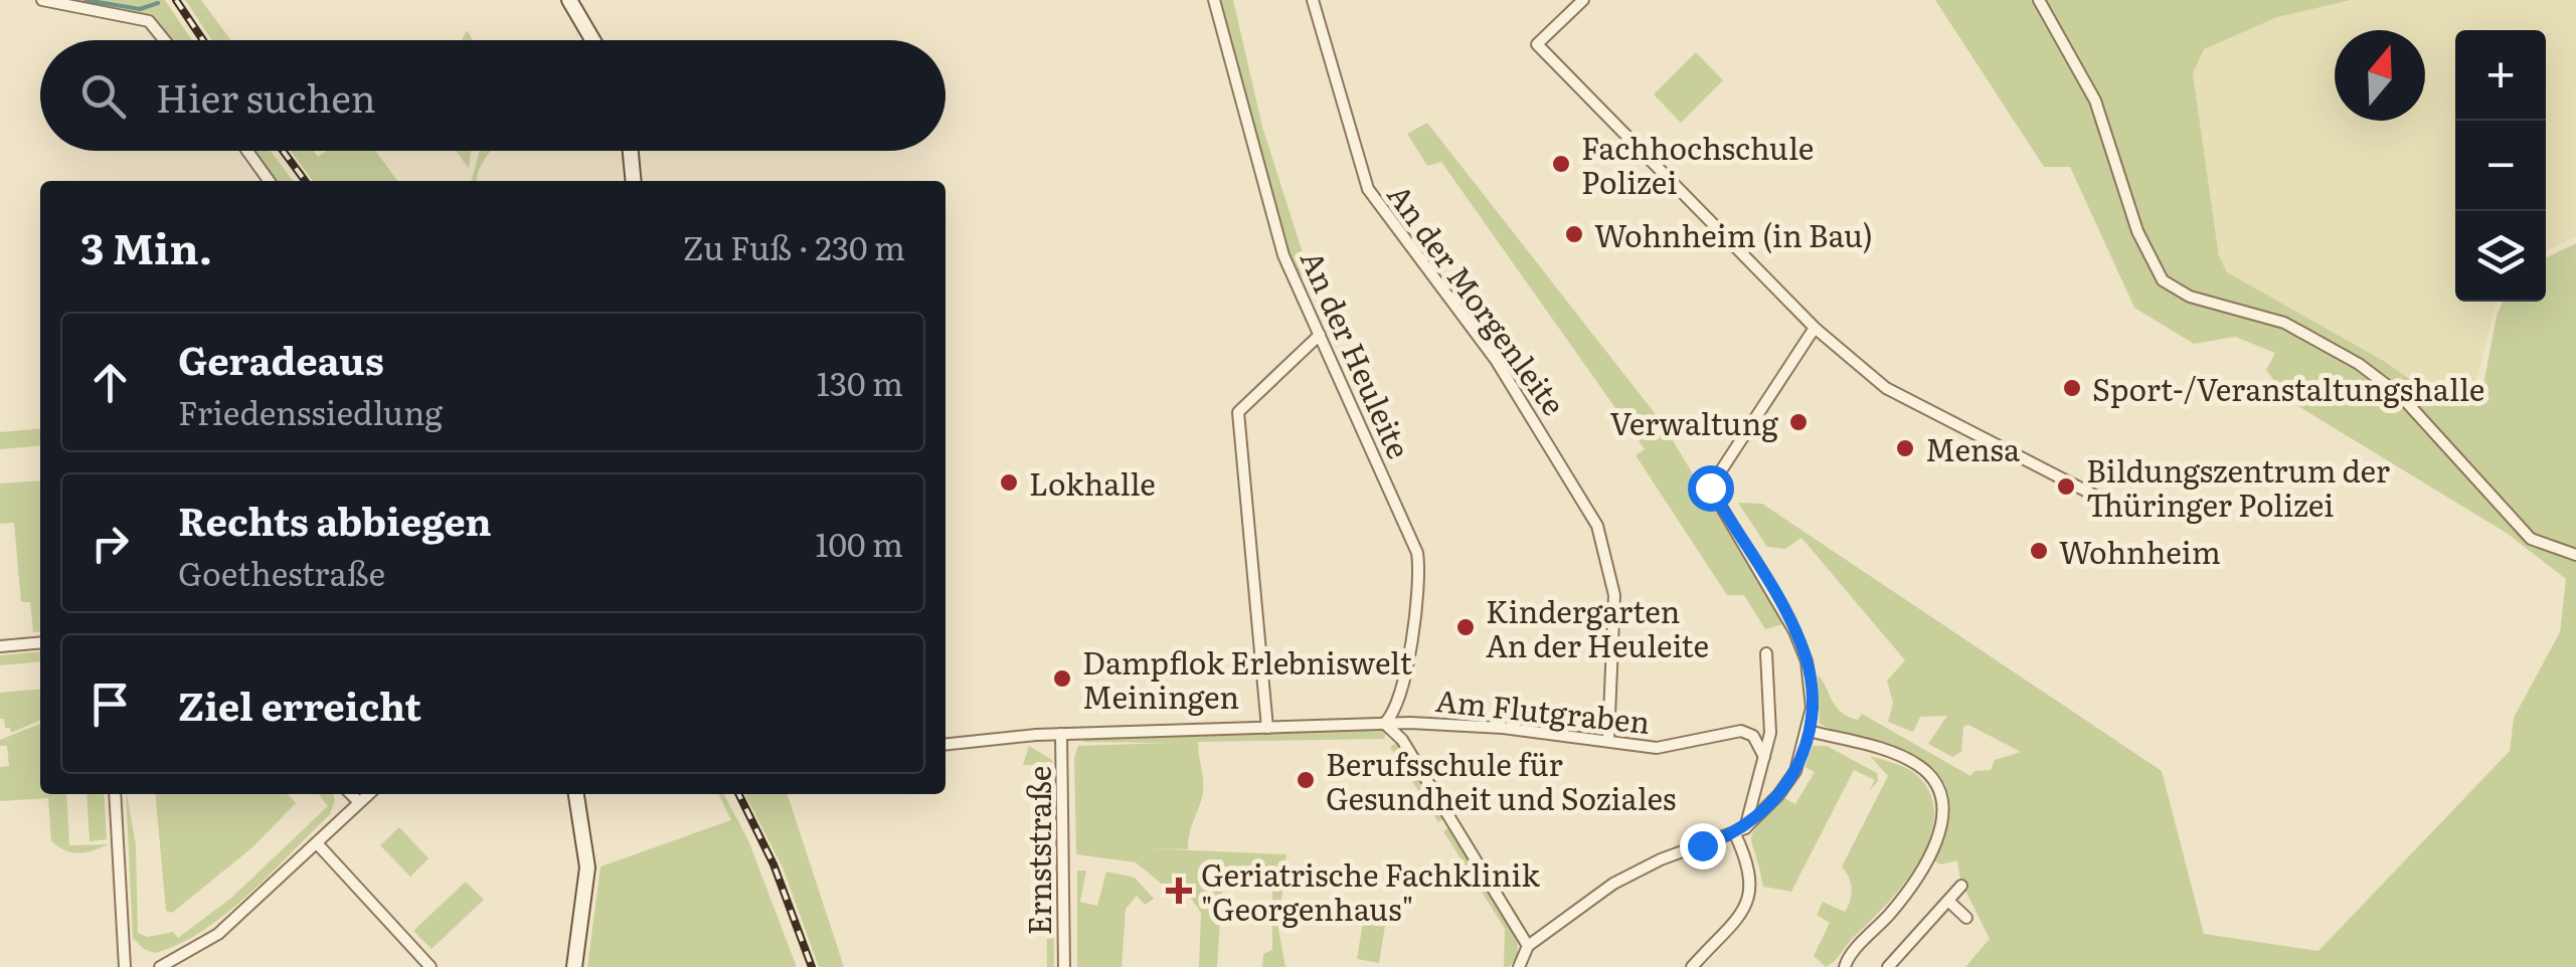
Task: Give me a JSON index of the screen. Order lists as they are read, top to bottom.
{
  "streets": {
    "street": [
      "An der Morgenleite",
      "An der Heuleite",
      "Am Flutgraben",
      "Ernststraße"
    ]
  },
  "crossings": [
    ["An der Morgenleite", "Am Flutgraben"],
    ["An der Heuleite", "Am Flutgraben"],
    ["Am Flutgraben", "Ernststraße"]
  ],
  "places": {
    "other": [
      "Fachhochschule Polizei",
      "Wohnheim (in Bau)",
      "Sport-/Veranstaltungshalle",
      "Verwaltung",
      "Mensa",
      "Lokhalle",
      "Bildungszentrum der Thüringer Polizei",
      "Wohnheim",
      "Kindergarten An der Heuleite",
      "Dampflok Erlebniswelt Meiningen",
      "Berufsschule für Gesundheit und Soziales"
    ],
    "health": ["Geriatrische Fachklinik \"Georgenhaus\""]
  },
  "north": "top",
  "page": {
    "map_buttons": ["+", "−"],
    "search": "Hier suchen",
    "heading": ["3 Min.", "Zu Fuß · 230 m"],
    "list": [
      ["Geradeaus", "Friedenssiedlung", "130 m"],
      ["Rechts abbiegen", "Goethestraße", "100 m"],
      "Ziel erreicht"
    ]
  }
}
